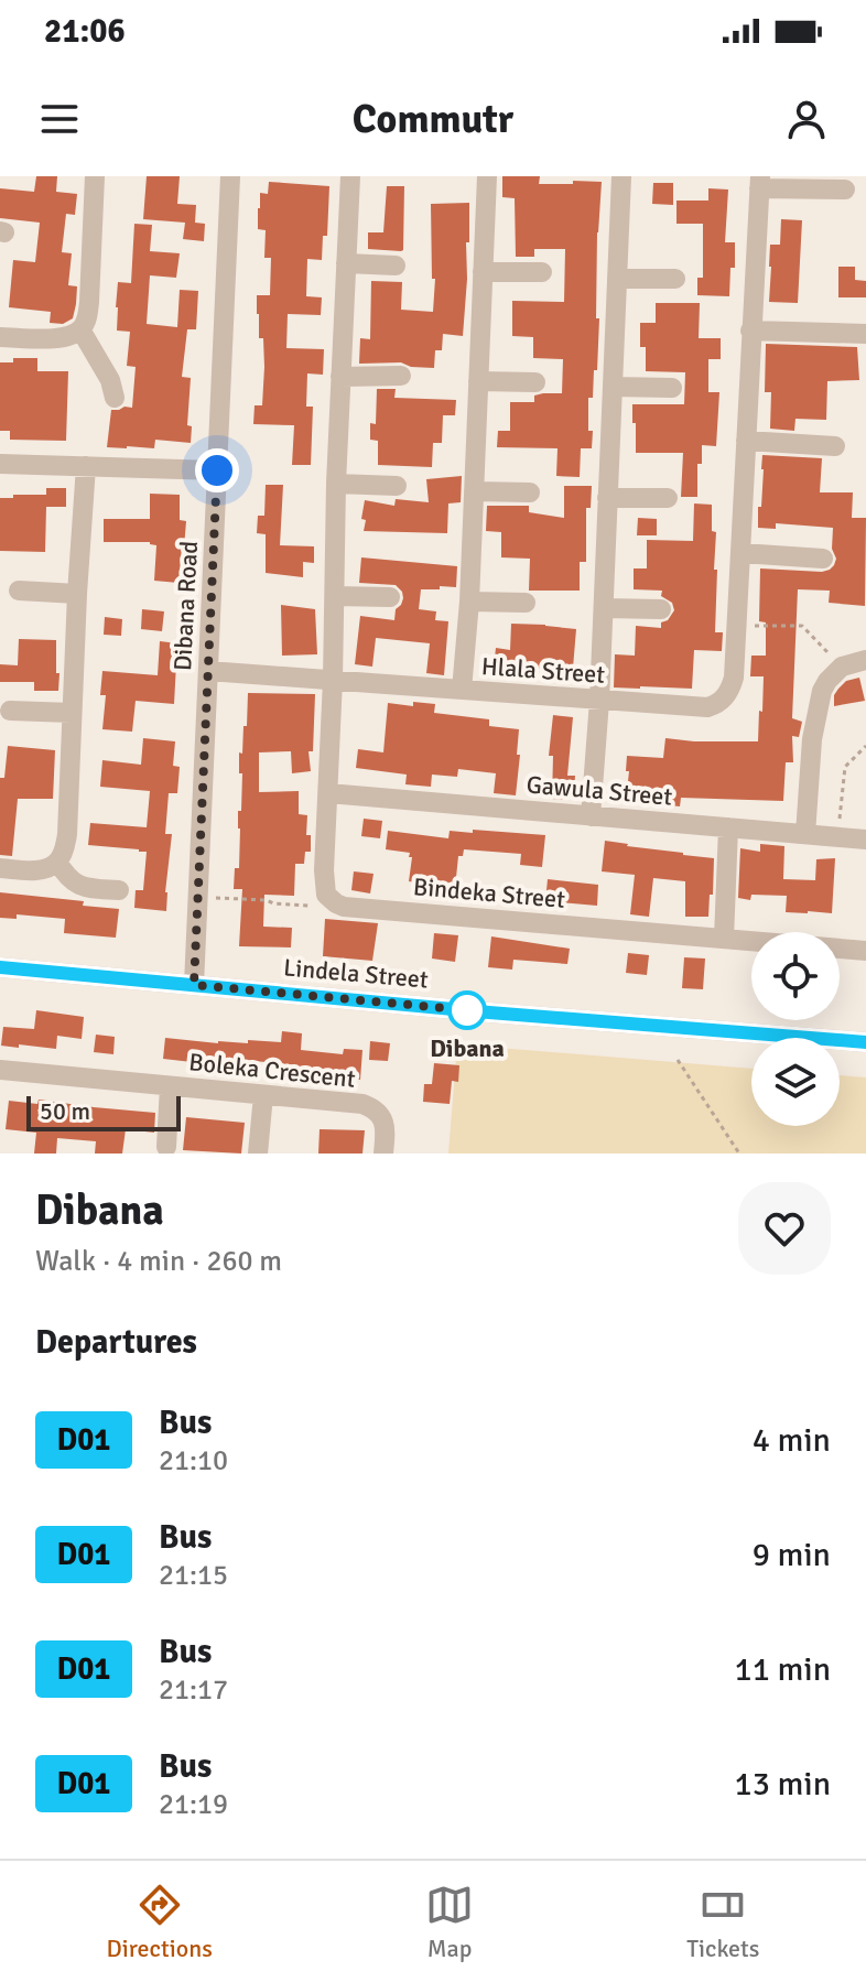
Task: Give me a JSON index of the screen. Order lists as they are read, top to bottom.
{
  "streets": {
    "street": [
      "Dibana Road",
      "Hlala Street",
      "Gawula Street",
      "Bindeka Street",
      "Lindela Street",
      "Boleka Crescent"
    ]
  },
  "crossings": [
    ["Dibana Road", "Hlala Street"],
    ["Dibana Road", "Lindela Street"]
  ],
  "places": ["Dibana"],
  "lines": ["bus line D01"],
  "scale_bar": "50 m",
  "page": {
    "status": "21:06",
    "header": "Commutr",
    "scale": "50 m",
    "heading": [
      ["Dibana", "Walk · 4 min · 260 m"],
      "Departures"
    ],
    "list": [
      {
        "mark": "D01",
        "name": "Bus",
        "note": "21:10",
        "value": "4 min"
      },
      {
        "mark": "D01",
        "name": "Bus",
        "note": "21:15",
        "value": "9 min"
      },
      {
        "mark": "D01",
        "name": "Bus",
        "note": "21:17",
        "value": "11 min"
      },
      {
        "mark": "D01",
        "name": "Bus",
        "note": "21:19",
        "value": "13 min"
      }
    ],
    "tabs": ["Directions", "Map", "Tickets"]
  }
}
